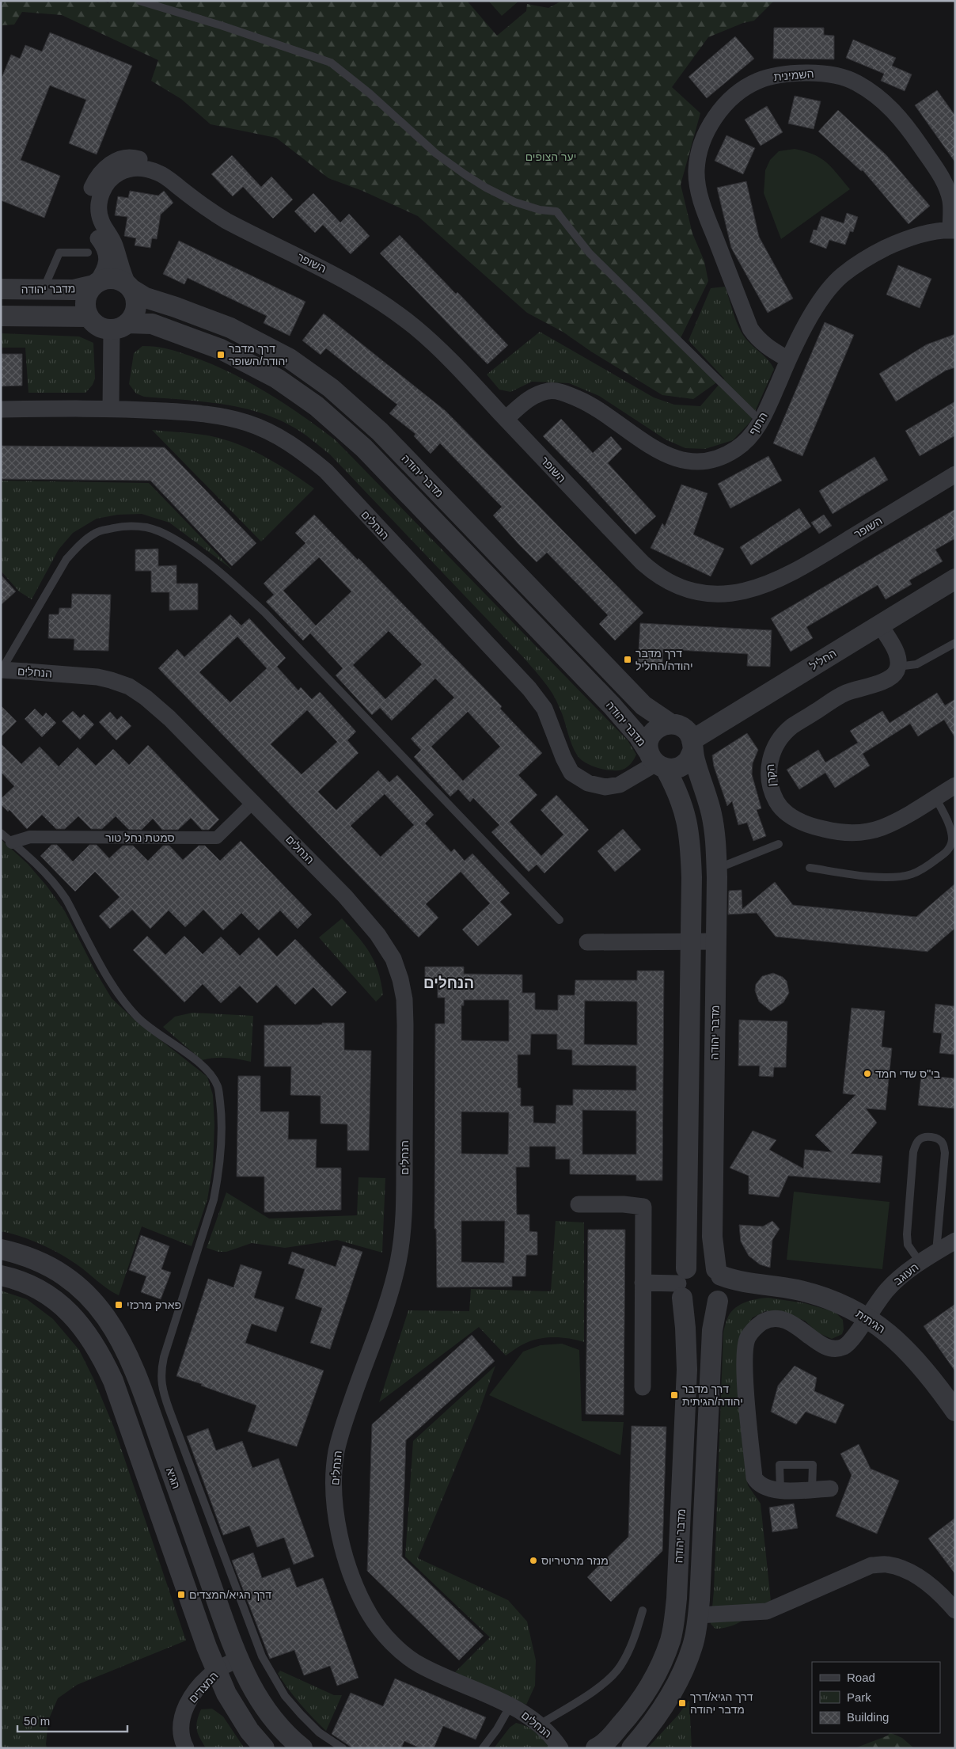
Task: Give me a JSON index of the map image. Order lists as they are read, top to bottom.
{
  "streets": {
    "street": [
      "השמינית",
      "השופר",
      "מדבר יהודה",
      "התוף",
      "הנחלים",
      "החליל",
      "הקרן",
      "סמטת נחל טור",
      "העוגב",
      "הגיתית",
      "הגיא",
      "המצדים"
    ]
  },
  "crossings": [
    ["השמינית", "התוף"],
    ["השופר", "מדבר יהודה"],
    ["השופר", "התוף"],
    ["מדבר יהודה", "הנחלים"],
    ["מדבר יהודה", "החליל"],
    ["מדבר יהודה", "הגיתית"],
    ["הנחלים", "החליל"],
    ["הנחלים", "סמטת נחל טור"],
    ["העוגב", "הגיתית"],
    ["הגיא", "המצדים"]
  ],
  "districts": ["הנחלים"],
  "parks": ["יער הצופים"],
  "places": {
    "transit": [
      "דרך מדבר יהודה/השופר",
      "דרך מדבר יהודה/החליל",
      "פארק מרכזי",
      "דרך מדבר יהודה/הגיתית",
      "דרך הגיא/המצדים",
      "דרך הגיא/דרך מדבר יהודה"
    ],
    "other": ["בי\"ס שדי חמד", "מנזר מרטיריוס"]
  },
  "legend": ["Road", "Park", "Building"],
  "scale_bar": "50 m"
}
